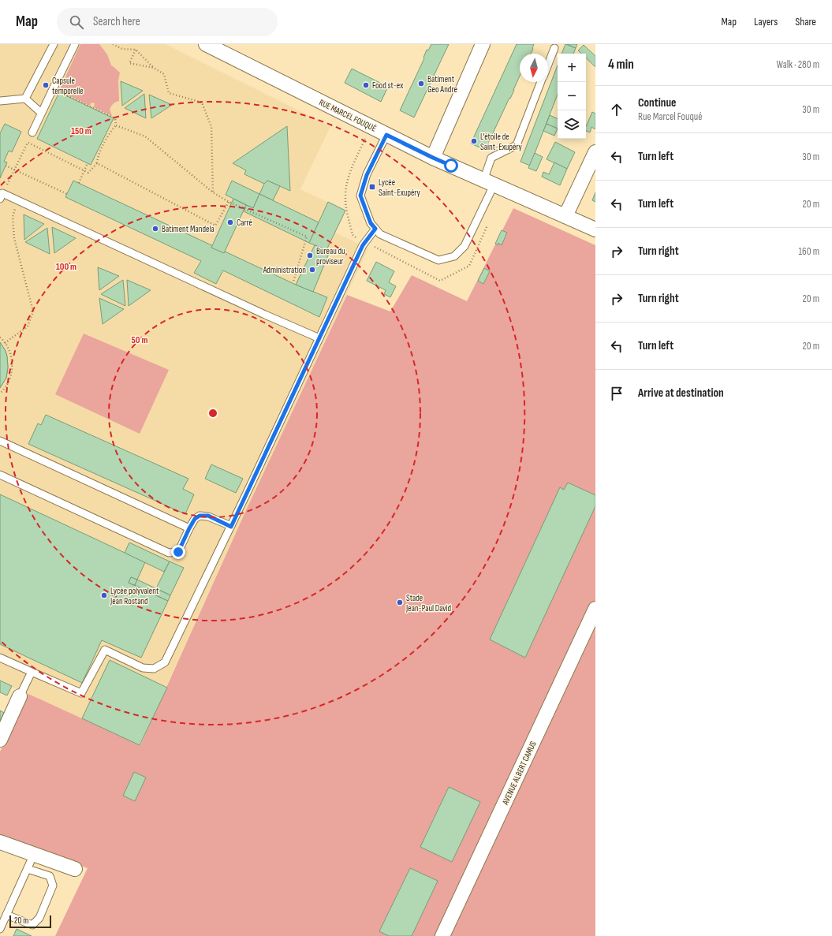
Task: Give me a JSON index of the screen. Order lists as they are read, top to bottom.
{
  "streets": {
    "street": ["RUE MARCEL FOUQUÉ", "AVENUE ALBERT CAMUS"]
  },
  "places": {
    "other": [
      "Batiment Geo Andre",
      "Capsule temporelle",
      "Food st-ex",
      "L'étoile de Saint-Exupéry",
      "Carré",
      "Batiment Mandela",
      "Bureau du proviseur",
      "Administration",
      "Lycée polyvalent Jean Rostand",
      "Stade Jean-Paul David"
    ],
    "transit": ["Lycée Saint-Exupéry"]
  },
  "scale_bar": "20 m",
  "north": "bottom",
  "page": {
    "header": "Map",
    "search": "Search here",
    "nav": ["Map", "Layers", "Share"],
    "heading": ["4 min", "Walk · 280 m"],
    "map_buttons": ["+", "−"],
    "list": [
      ["Continue", "Rue Marcel Fouqué", "30 m"],
      ["Turn left", "30 m"],
      ["Turn left", "20 m"],
      ["Turn right", "160 m"],
      ["Turn right", "20 m"],
      ["Turn left", "20 m"],
      "Arrive at destination"
    ],
    "scale": "20 m"
  },
  "rings": ["150 m", "100 m", "50 m"]
}
